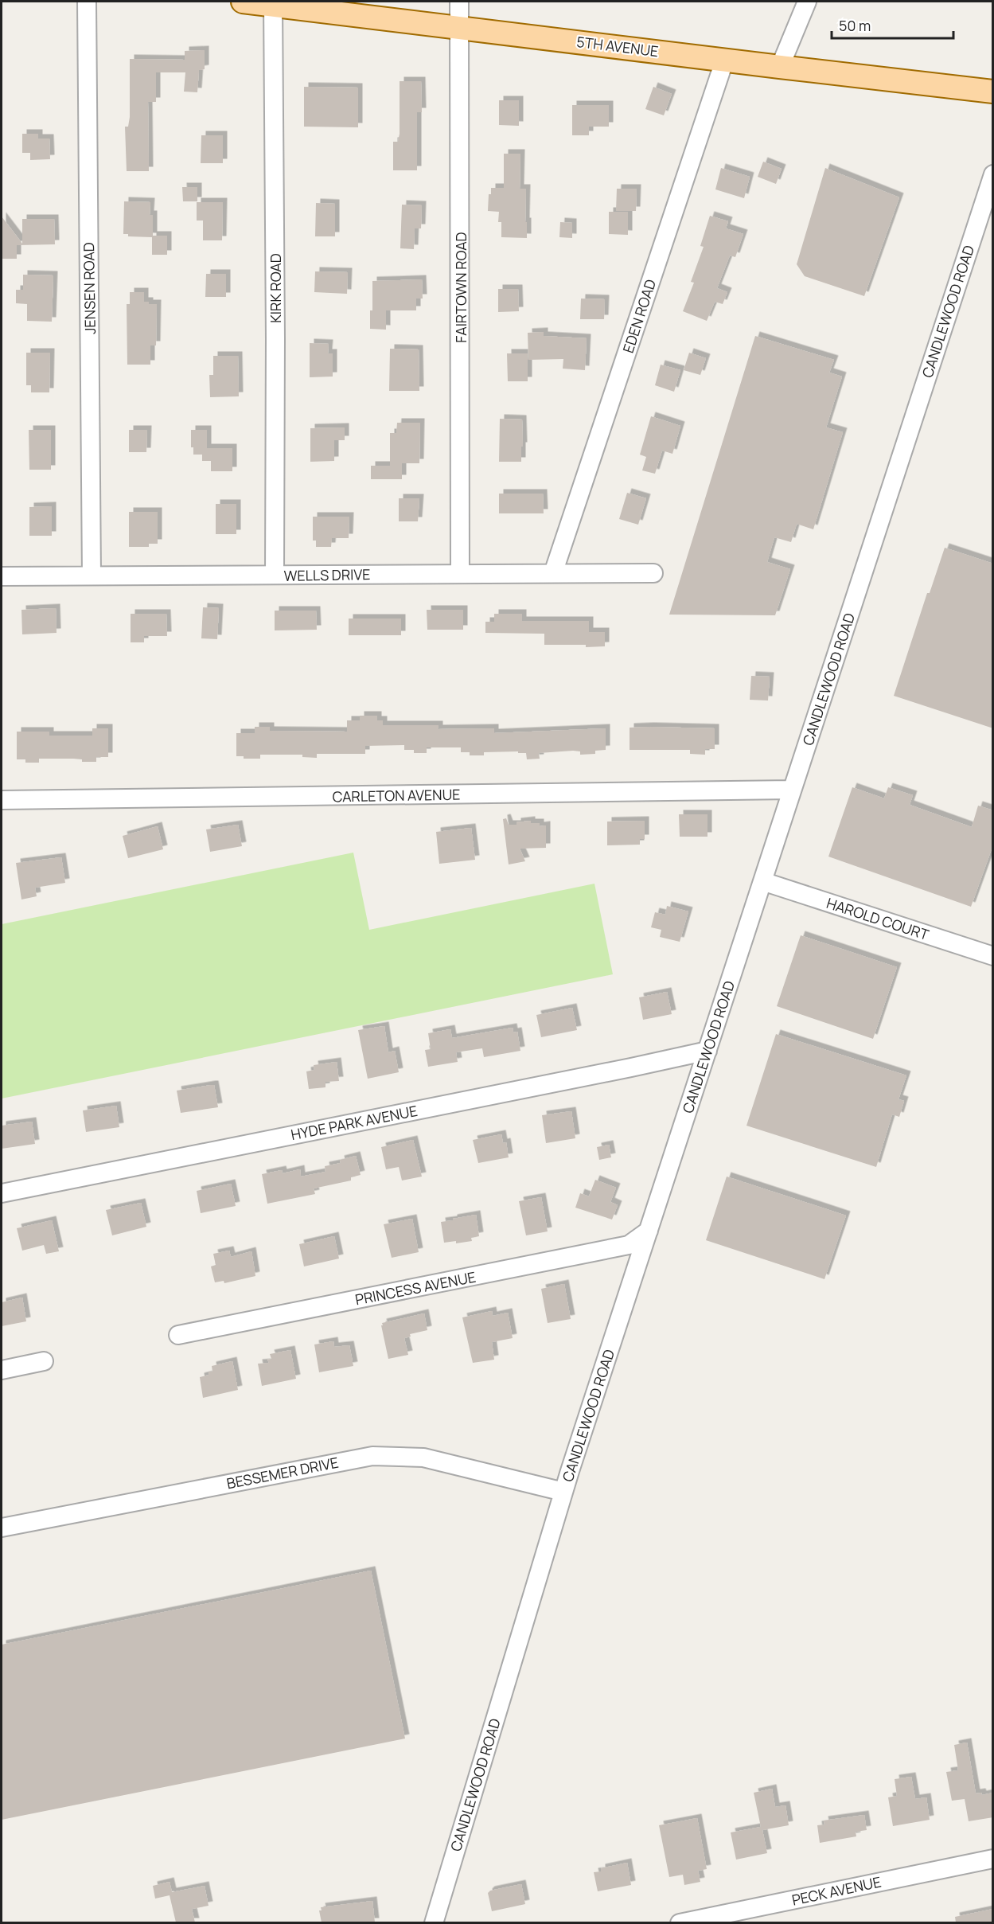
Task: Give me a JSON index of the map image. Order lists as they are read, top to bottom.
{
  "streets": {
    "main road": ["5TH AVENUE"],
    "street": [
      "FAIRTOWN ROAD",
      "JENSEN ROAD",
      "KIRK ROAD",
      "CANDLEWOOD ROAD",
      "EDEN ROAD",
      "WELLS DRIVE",
      "CARLETON AVENUE",
      "HAROLD COURT",
      "HYDE PARK AVENUE",
      "PRINCESS AVENUE",
      "BESSEMER DRIVE",
      "PECK AVENUE"
    ]
  },
  "crossings": [
    ["5TH AVENUE", "FAIRTOWN ROAD"],
    ["5TH AVENUE", "KIRK ROAD"],
    ["5TH AVENUE", "EDEN ROAD"],
    ["FAIRTOWN ROAD", "WELLS DRIVE"],
    ["JENSEN ROAD", "WELLS DRIVE"],
    ["KIRK ROAD", "WELLS DRIVE"],
    ["CANDLEWOOD ROAD", "CARLETON AVENUE"],
    ["CANDLEWOOD ROAD", "HAROLD COURT"],
    ["CANDLEWOOD ROAD", "HYDE PARK AVENUE"],
    ["CANDLEWOOD ROAD", "PRINCESS AVENUE"],
    ["CANDLEWOOD ROAD", "BESSEMER DRIVE"],
    ["EDEN ROAD", "WELLS DRIVE"]
  ],
  "scale_bar": "50 m"
}
